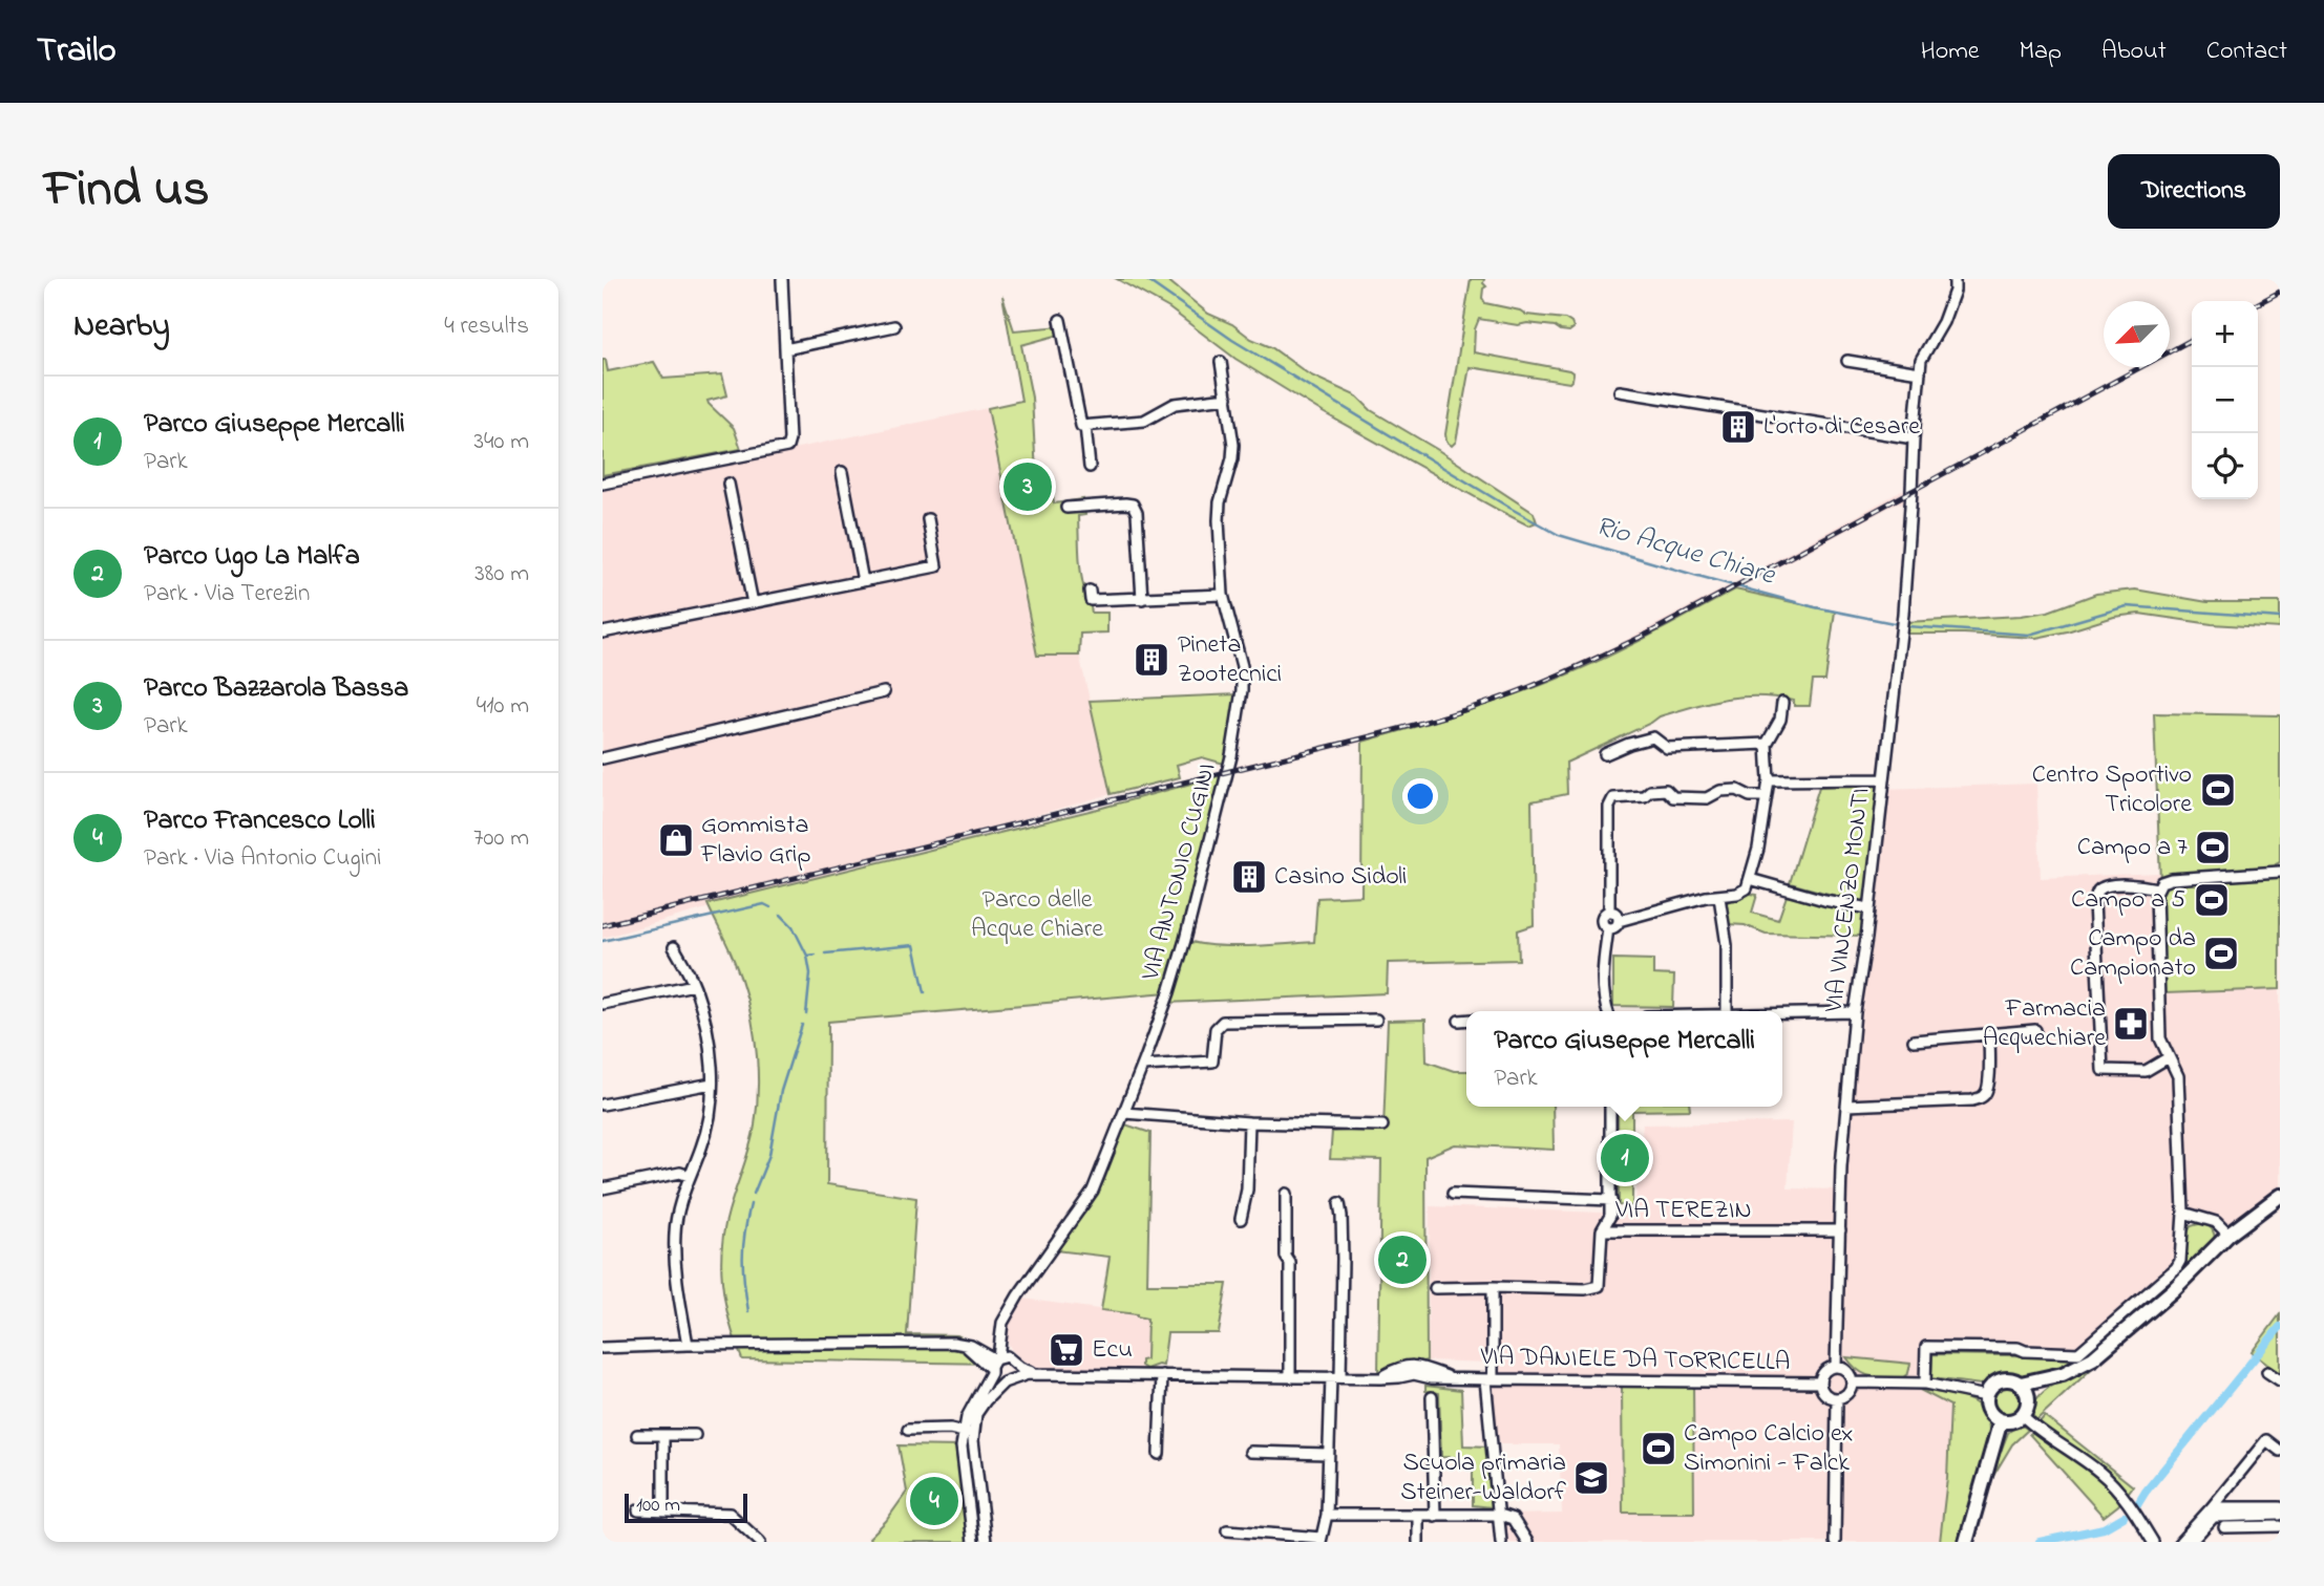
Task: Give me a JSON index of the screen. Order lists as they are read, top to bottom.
{
  "streets": {
    "street": [
      "VIA ANTONIO CUGINI",
      "VIA VINCENZO MONTI",
      "VIA TEREZIN",
      "VIA DANIELE DA TORRICELLA"
    ]
  },
  "crossings": [
    ["VIA ANTONIO CUGINI", "VIA DANIELE DA TORRICELLA"],
    ["VIA VINCENZO MONTI", "VIA TEREZIN"],
    ["VIA VINCENZO MONTI", "VIA DANIELE DA TORRICELLA"]
  ],
  "water": ["Rio Acque Chiare"],
  "parks": ["Parco delle Acque Chiare"],
  "places": {
    "building": ["L'orto di Cesare", "Pineta Zootecnici", "Casino Sidoli"],
    "sports": [
      "Centro Sportivo Tricolore",
      "Campo a 7",
      "Campo a 5",
      "Campo da Campionato",
      "Campo Calcio ex Simonini - Falck"
    ],
    "shop": ["Gommista Flavio Grip"],
    "pharmacy": ["Farmacia Acquechiare"],
    "supermarket": ["Ecu"],
    "school or university": ["Scuola primaria Steiner-Waldorf"]
  },
  "scale_bar": "100 m",
  "north": "bottom left",
  "page": {
    "header": "Trailo",
    "nav": [
      "Home",
      "Map",
      "About",
      "Contact"
    ],
    "title": "Find us",
    "buttons": "Directions",
    "heading": ["Nearby", "4 results"],
    "map_buttons": ["+", "−"],
    "list": [
      {
        "mark": "1",
        "name": "Parco Giuseppe Mercalli",
        "note": "Park",
        "value": "340 m"
      },
      {
        "mark": "2",
        "name": "Parco Ugo La Malfa",
        "note": "Park · Via Terezin",
        "value": "380 m"
      },
      {
        "mark": "3",
        "name": "Parco Bazzarola Bassa",
        "note": "Park",
        "value": "410 m"
      },
      {
        "mark": "4",
        "name": "Parco Francesco Lolli",
        "note": "Park · Via Antonio Cugini",
        "value": "700 m"
      }
    ],
    "pins": [
      "3",
      "1",
      "2",
      "4"
    ],
    "popup": ["Parco Giuseppe Mercalli", "Park"],
    "scale": "100 m"
  }
}
